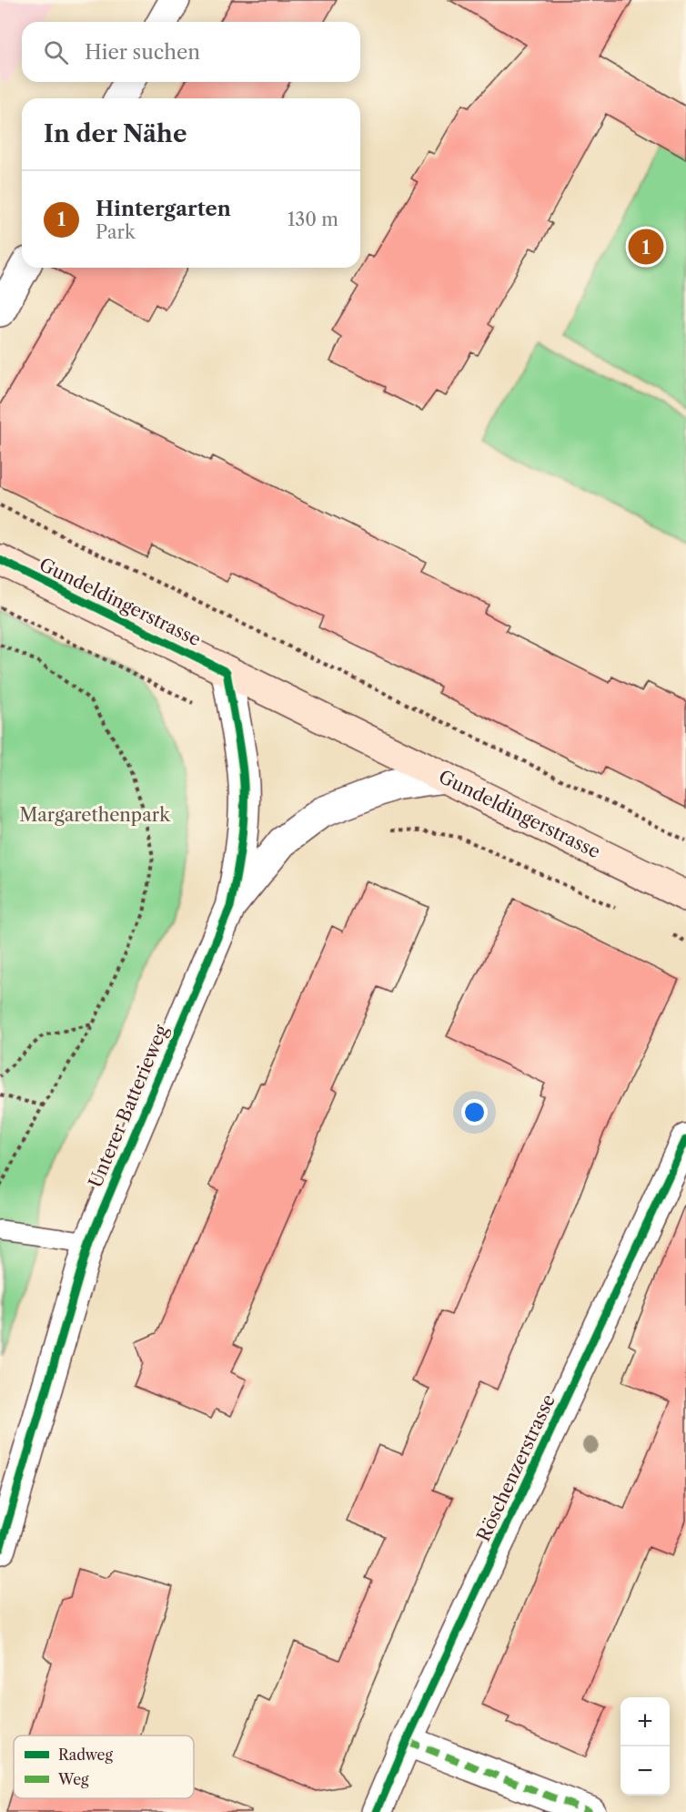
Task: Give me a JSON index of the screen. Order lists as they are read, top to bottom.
{
  "streets": {
    "main road": ["Gundeldingerstrasse"],
    "street": ["Unterer Batterieweg", "Röschenzerstrasse"]
  },
  "crossings": [
    ["Gundeldingerstrasse", "Unterer Batterieweg"]
  ],
  "parks": ["Margarethenpark"],
  "legend": ["Radweg", "Weg"],
  "page": {
    "search": "Hier suchen",
    "heading": "In der Nähe",
    "list": [
      {
        "mark": "1",
        "name": "Hintergarten",
        "note": "Park",
        "value": "130 m"
      }
    ],
    "pins": "1",
    "map_buttons": ["+", "−"]
  }
}
